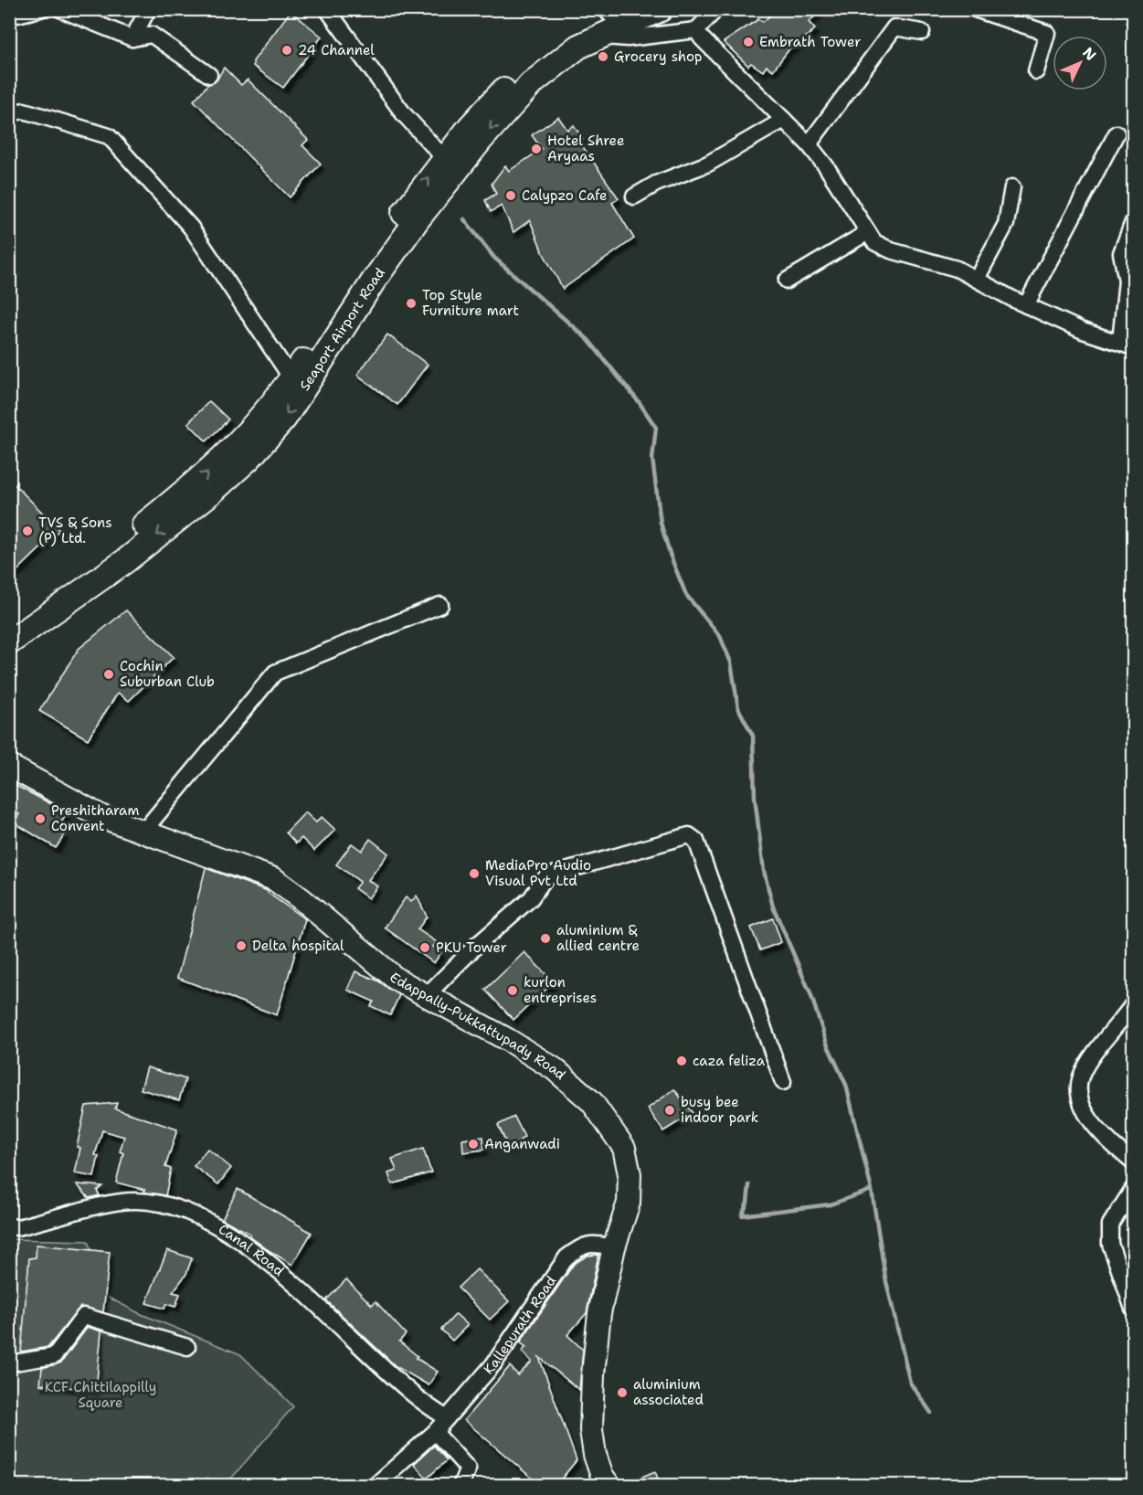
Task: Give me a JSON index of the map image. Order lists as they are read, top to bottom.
{
  "streets": {
    "main road": ["Seaport Airport Road", "Edappally-Pukkattupady Road"],
    "street": ["Canal Road", "Kallepurath Road"]
  },
  "crossings": [
    ["Edappally-Pukkattupady Road", "Kallepurath Road"],
    ["Canal Road", "Kallepurath Road"]
  ],
  "parks": ["KCF Chittilappilly Square"],
  "places": [
    "Embrath Tower",
    "24 Channel",
    "Grocery shop",
    "Hotel Shree Aryaas",
    "Calypzo Cafe",
    "Top Style Furniture mart",
    "TVS & Sons (P) Ltd.",
    "Cochin Suburban Club",
    "Preshitharam Convent",
    "MediaPro Audio Visual Pvt Ltd",
    "aluminium & allied centre",
    "Delta hospital",
    "PKU Tower",
    "kurlon entreprises",
    "caza feliza",
    "busy bee indoor park",
    "Anganwadi",
    "aluminium associated"
  ],
  "north": "top right"
}
